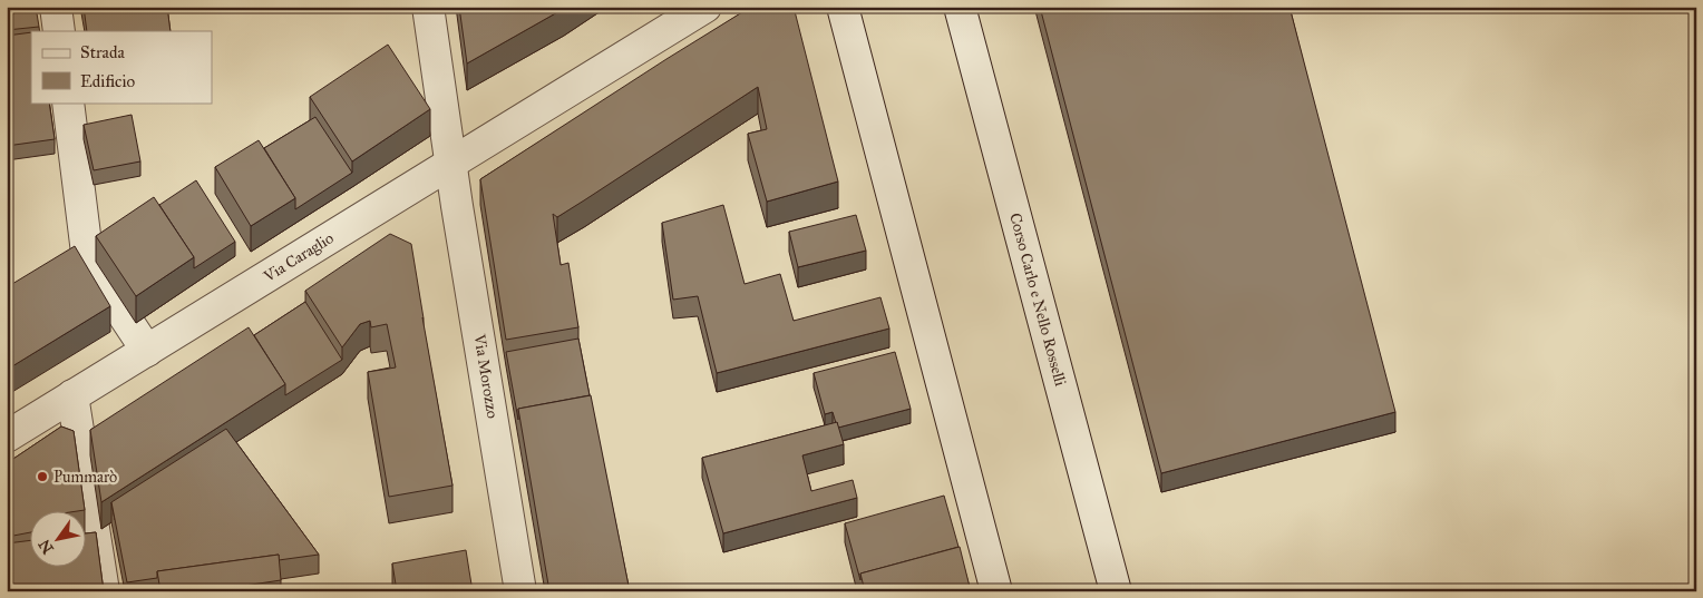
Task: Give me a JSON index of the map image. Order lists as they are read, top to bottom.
{
  "streets": {
    "street": ["Via Caraglio", "Corso Carlo e Nello Rosselli", "Via Morozzo"]
  },
  "crossings": [
    ["Via Caraglio", "Via Morozzo"]
  ],
  "places": ["Pummarò"],
  "legend": ["Strada", "Edificio"],
  "north": "bottom left"
}
